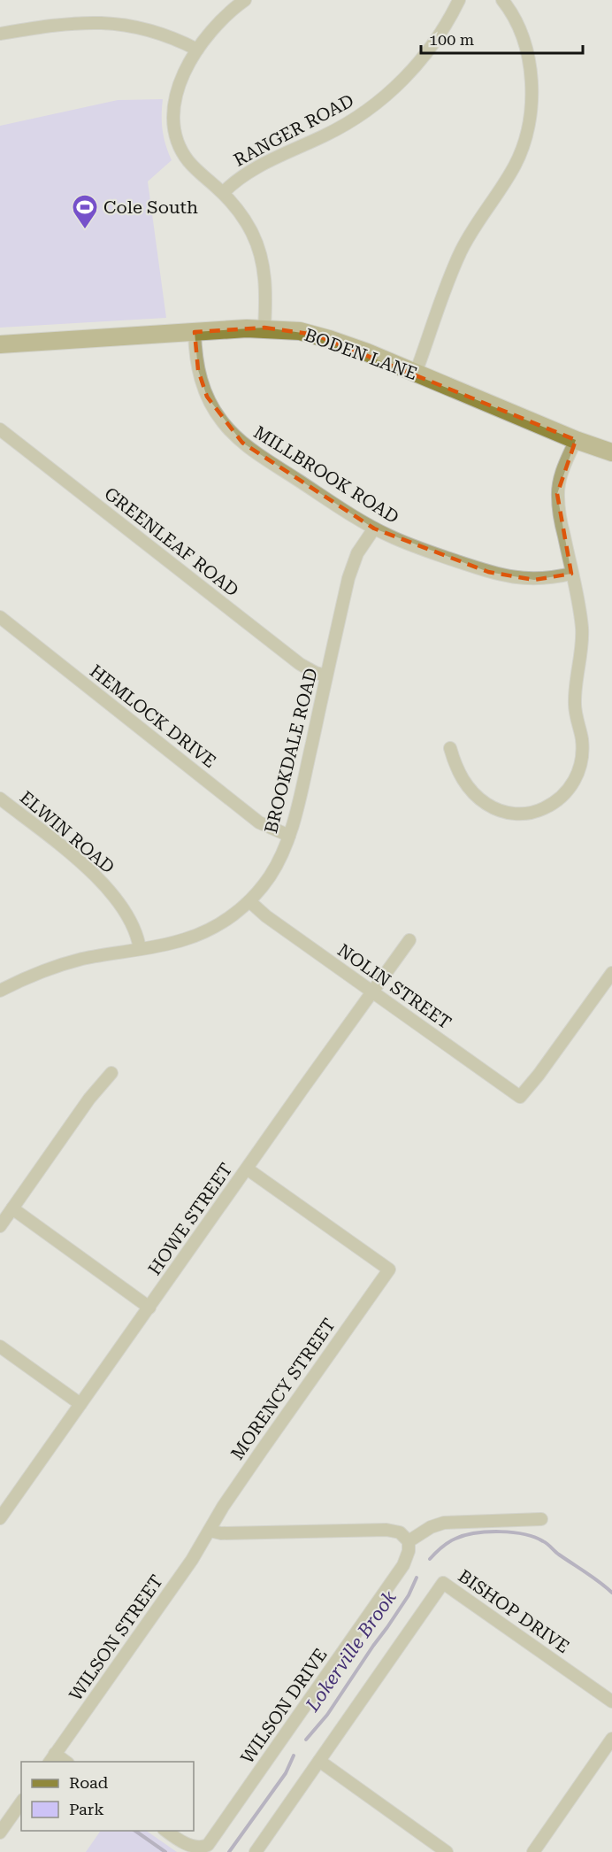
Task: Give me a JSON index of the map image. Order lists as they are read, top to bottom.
{
  "streets": {
    "street": [
      "RANGER ROAD",
      "BODEN LANE",
      "MILLBROOK ROAD",
      "GREENLEAF ROAD",
      "HEMLOCK DRIVE",
      "BROOKDALE ROAD",
      "ELWIN ROAD",
      "NOLIN STREET",
      "HOWE STREET",
      "MORENCY STREET",
      "BISHOP DRIVE",
      "WILSON STREET",
      "WILSON DRIVE"
    ]
  },
  "crossings": [
    ["BODEN LANE", "MILLBROOK ROAD"],
    ["MILLBROOK ROAD", "BROOKDALE ROAD"],
    ["GREENLEAF ROAD", "BROOKDALE ROAD"],
    ["HEMLOCK DRIVE", "BROOKDALE ROAD"],
    ["BROOKDALE ROAD", "ELWIN ROAD"],
    ["BROOKDALE ROAD", "NOLIN STREET"],
    ["NOLIN STREET", "HOWE STREET"],
    ["HOWE STREET", "MORENCY STREET"],
    ["MORENCY STREET", "WILSON STREET"]
  ],
  "water": ["Lokerville Brook"],
  "places": {
    "sports": ["Cole South"]
  },
  "legend": ["Road", "Park"],
  "scale_bar": "100 m"
}
